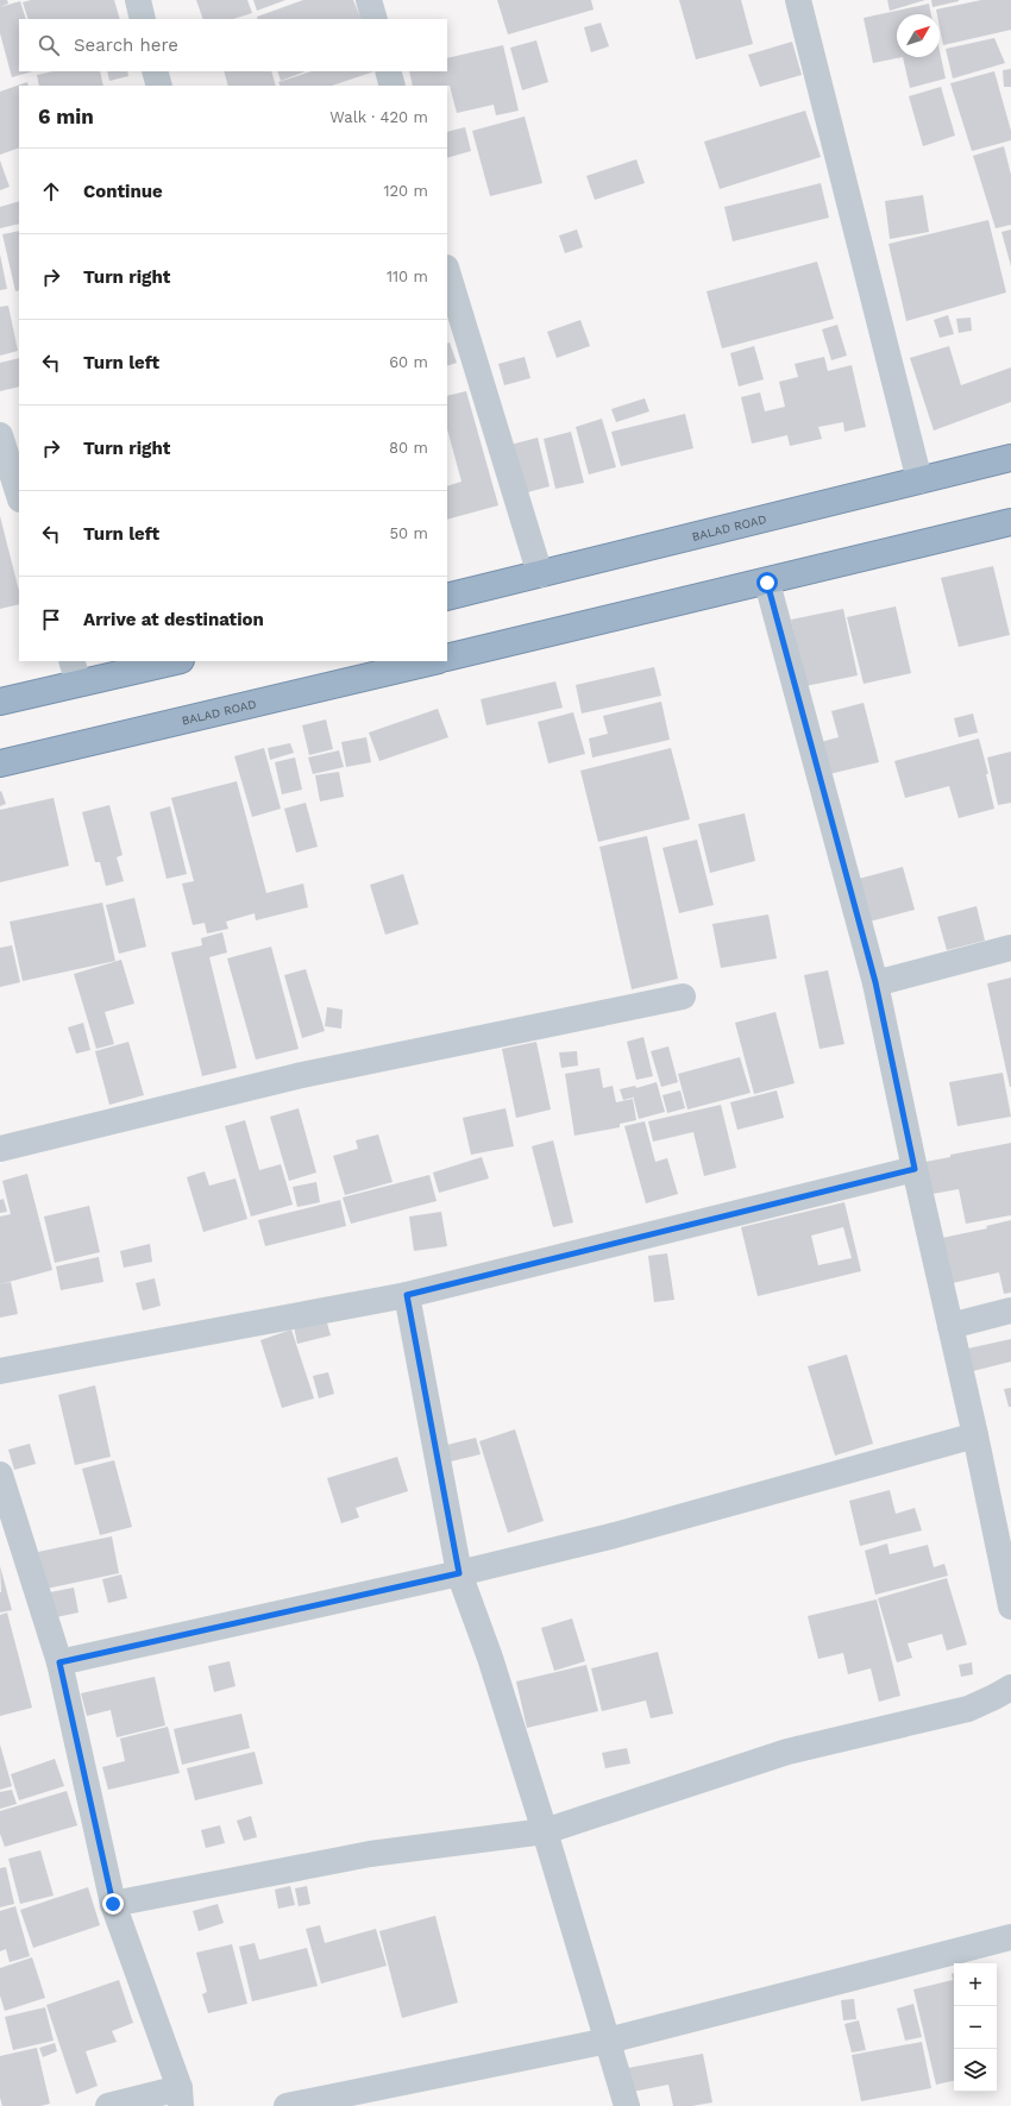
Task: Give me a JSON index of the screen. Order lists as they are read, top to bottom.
{
  "streets": {
    "highway": ["BALAD ROAD"]
  },
  "north": "top right",
  "page": {
    "search": "Search here",
    "heading": ["6 min", "Walk · 420 m"],
    "list": [
      ["Continue", "120 m"],
      ["Turn right", "110 m"],
      ["Turn left", "60 m"],
      ["Turn right", "80 m"],
      ["Turn left", "50 m"],
      "Arrive at destination"
    ],
    "map_buttons": ["+", "−"]
  }
}
